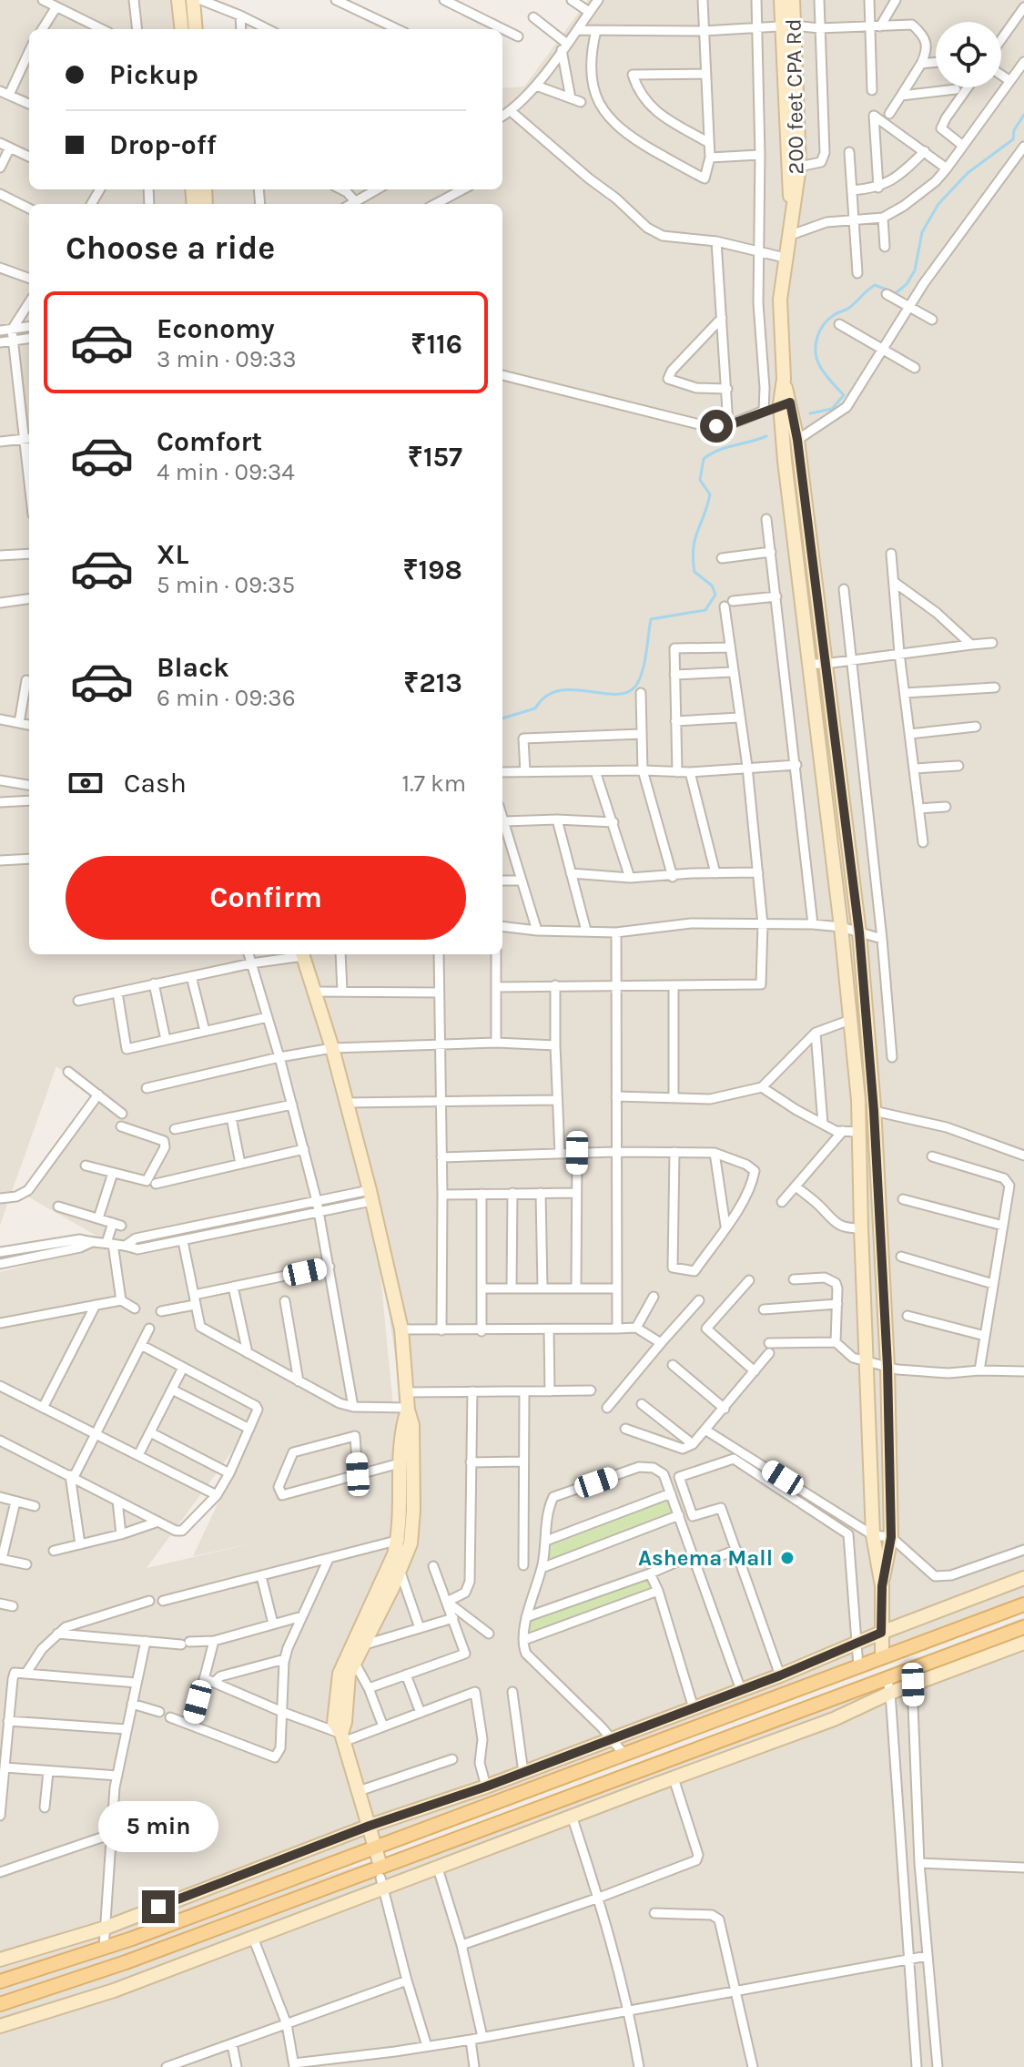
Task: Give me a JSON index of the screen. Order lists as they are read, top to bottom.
{
  "streets": {
    "street": ["200 feet CPA Rd"]
  },
  "places": ["Ashema Mall"],
  "page": {
    "banner": ["Pickup", "Drop-off"],
    "heading": "Choose a ride",
    "list": [
      {
        "name": "Economy",
        "note": "3 min · 09:33",
        "value": "₹116"
      },
      {
        "name": "Comfort",
        "note": "4 min · 09:34",
        "value": "₹157"
      },
      {
        "name": "XL",
        "note": "5 min · 09:35",
        "value": "₹198"
      },
      {
        "name": "Black",
        "note": "6 min · 09:36",
        "value": "₹213"
      }
    ],
    "pay": ["Cash", "1.7 km"],
    "buttons": "Confirm",
    "bubble": "5 min"
  }
}
